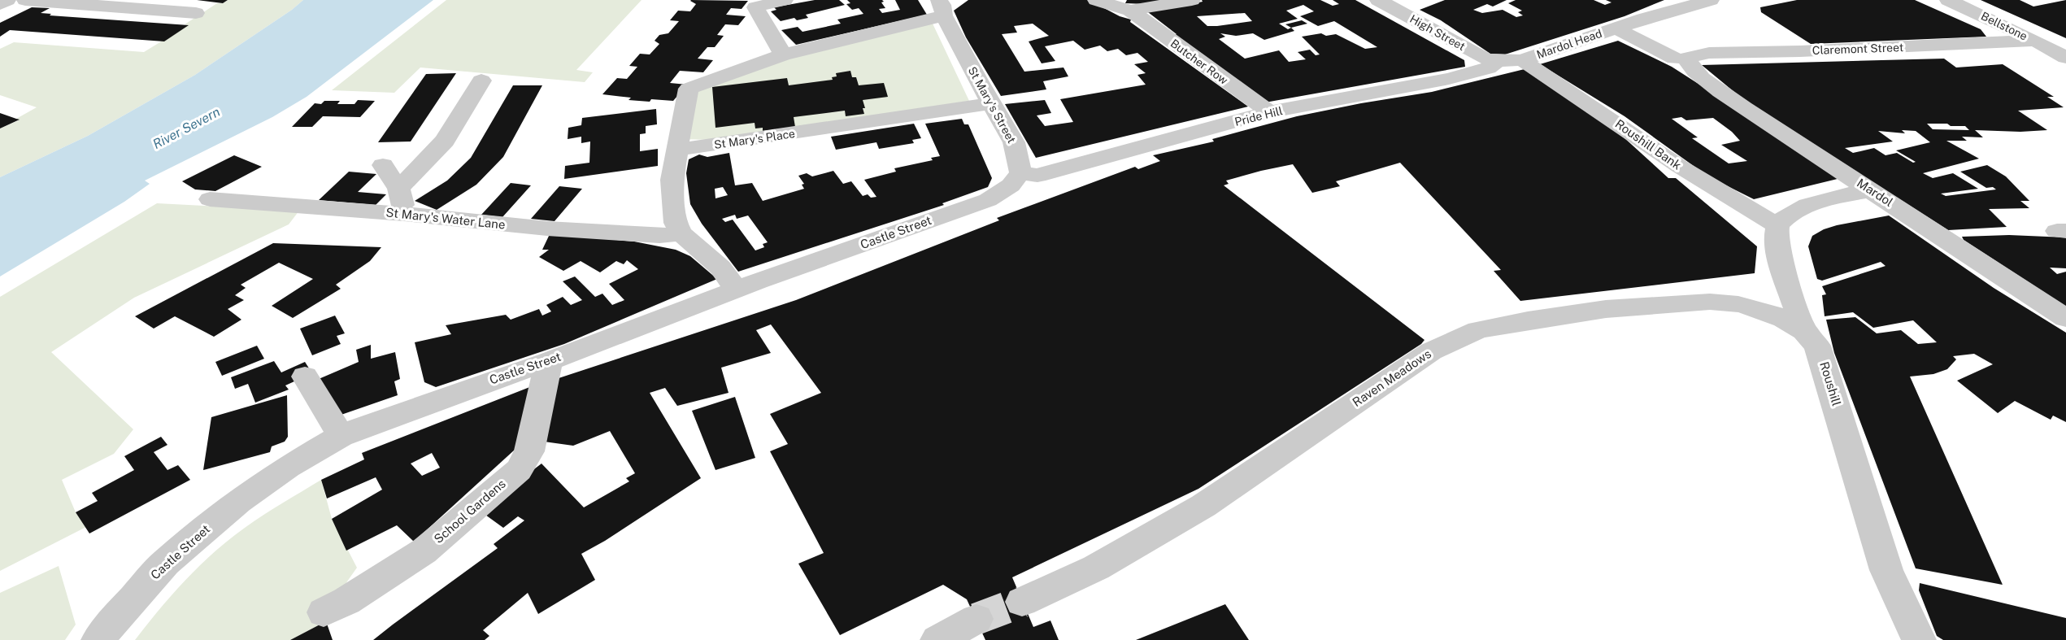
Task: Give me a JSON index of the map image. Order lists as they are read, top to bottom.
{
  "streets": {
    "street": [
      "Bellstone",
      "High Street",
      "Mardol Head",
      "Claremont Street",
      "Butcher Row",
      "St Mary's Street",
      "Pride Hill",
      "St Mary's Place",
      "Roushill Bank",
      "Mardol",
      "St Mary's Water Lane",
      "Castle Street",
      "Raven Meadows",
      "Roushill",
      "School Gardens"
    ]
  },
  "crossings": [
    ["Bellstone", "Claremont Street"],
    ["High Street", "Mardol Head"],
    ["High Street", "Pride Hill"],
    ["Mardol Head", "Pride Hill"],
    ["Mardol Head", "Roushill Bank"],
    ["Mardol Head", "Mardol"],
    ["Claremont Street", "Mardol"],
    ["Butcher Row", "Pride Hill"],
    ["St Mary's Street", "Pride Hill"],
    ["St Mary's Street", "St Mary's Place"],
    ["St Mary's Street", "Castle Street"],
    ["Pride Hill", "Castle Street"],
    ["Roushill Bank", "Roushill"],
    ["Castle Street", "School Gardens"],
    ["Raven Meadows", "Roushill"]
  ],
  "water": ["River Severn"]
}
